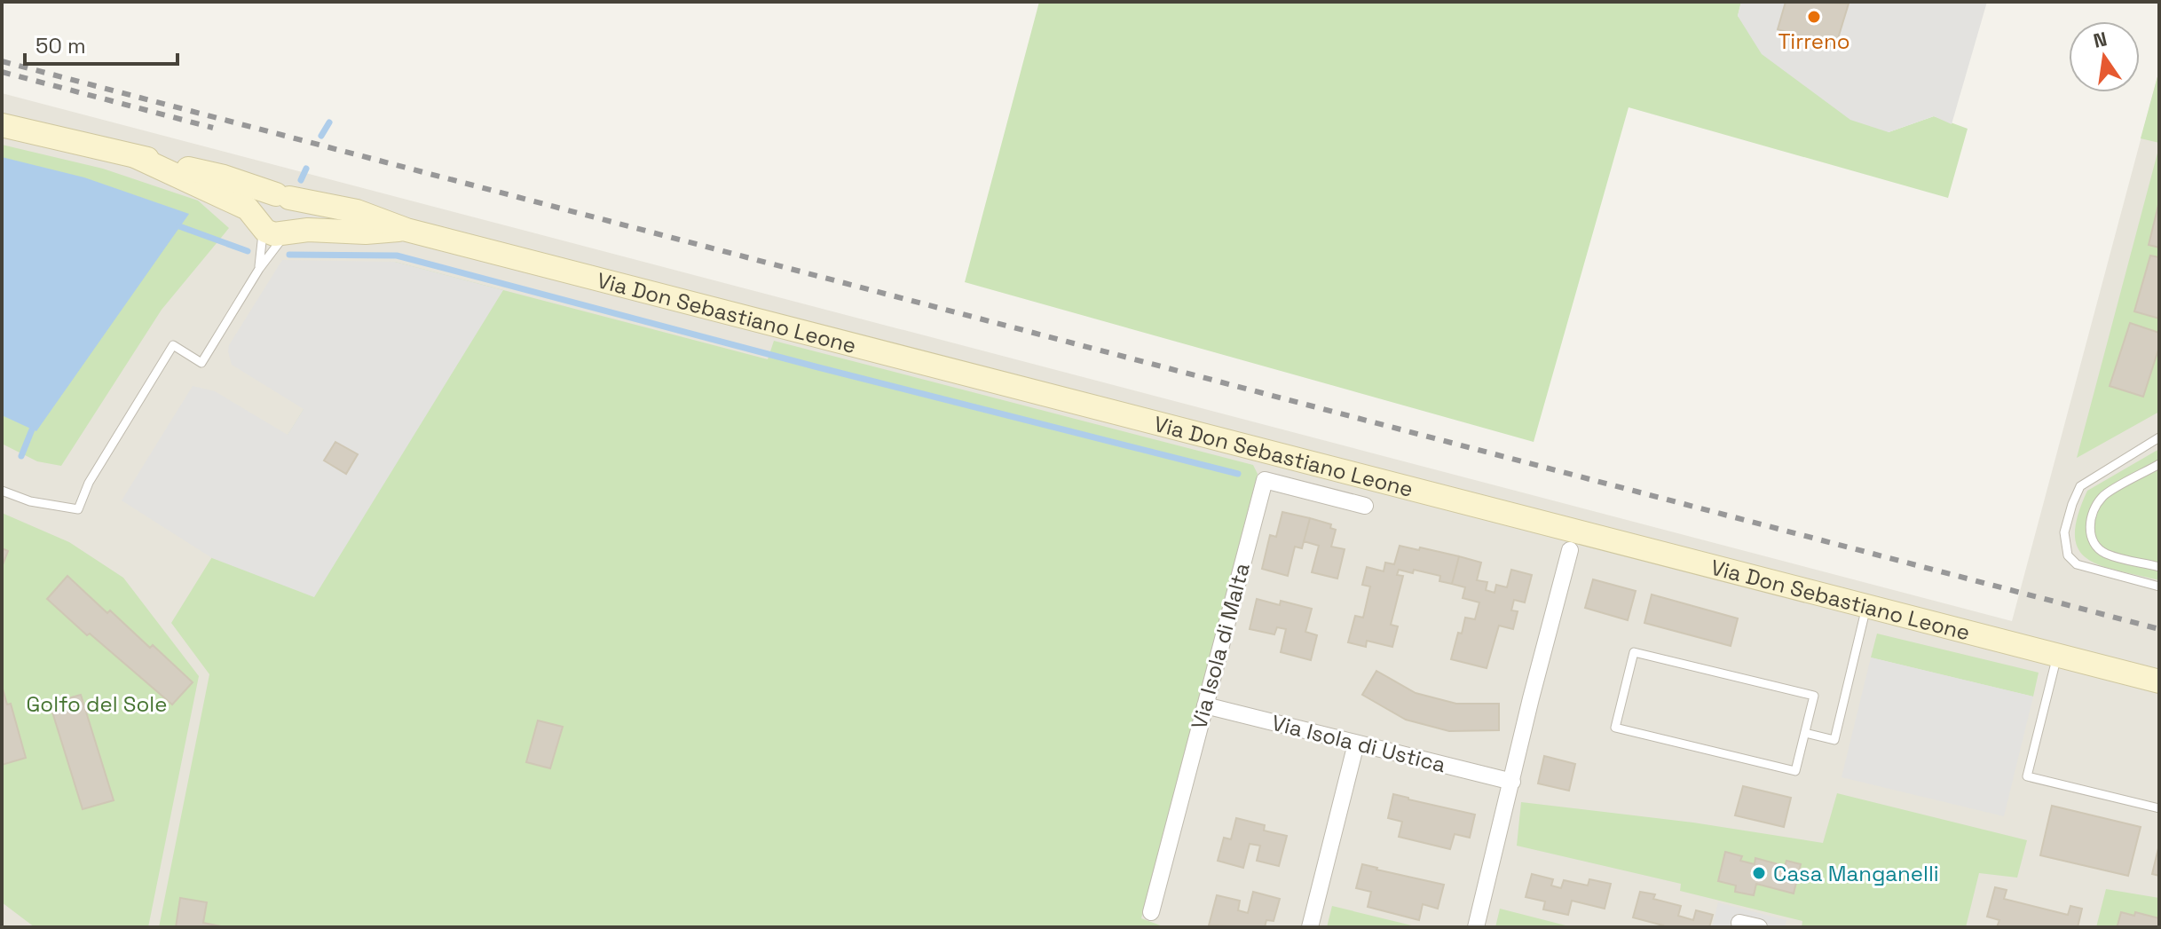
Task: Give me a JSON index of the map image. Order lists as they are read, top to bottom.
{
  "streets": {
    "street": ["Via Don Sebastiano Leone", "Via Isola di Malta", "Via Isola di Ustica"]
  },
  "crossings": [
    ["Via Isola di Malta", "Via Isola di Ustica"]
  ],
  "parks": ["Golfo del Sole"],
  "places": ["Tirreno", "Casa Manganelli"],
  "scale_bar": "50 m",
  "north": "top"
}
